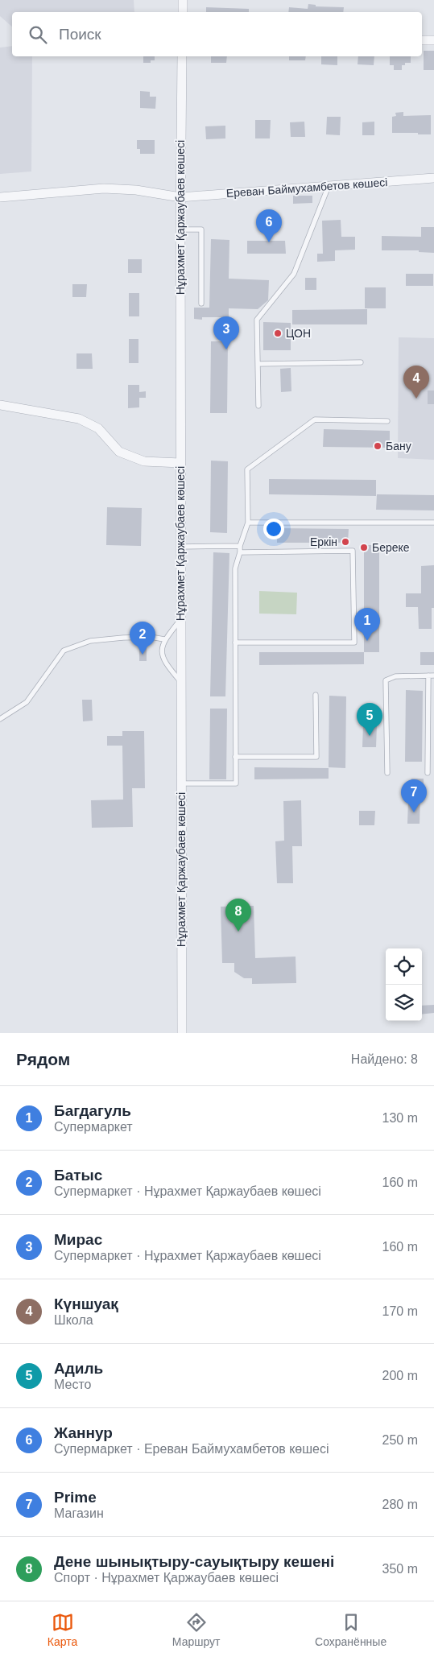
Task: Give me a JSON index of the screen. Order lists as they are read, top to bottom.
{
  "streets": {
    "street": ["Ереван Баймухамбетов көшесі", "Нұрахмет Қаржаубаев көшесі"]
  },
  "crossings": [
    ["Ереван Баймухамбетов көшесі", "Нұрахмет Қаржаубаев көшесі"]
  ],
  "places": [
    "ЦОН",
    "Бану",
    "Еркін",
    "Береке"
  ],
  "page": {
    "search": "Поиск",
    "pins": [
      "6",
      "3",
      "4",
      "1",
      "2",
      "5",
      "7",
      "8"
    ],
    "heading": ["Рядом", "Найдено: 8"],
    "list": [
      {
        "mark": "1",
        "name": "Багдагуль",
        "note": "Супермаркет",
        "value": "130 m"
      },
      {
        "mark": "2",
        "name": "Батыс",
        "note": "Супермаркет · Нұрахмет Қаржаубаев көшесі",
        "value": "160 m"
      },
      {
        "mark": "3",
        "name": "Мирас",
        "note": "Супермаркет · Нұрахмет Қаржаубаев көшесі",
        "value": "160 m"
      },
      {
        "mark": "4",
        "name": "Күншуақ",
        "note": "Школа",
        "value": "170 m"
      },
      {
        "mark": "5",
        "name": "Адиль",
        "note": "Место",
        "value": "200 m"
      },
      {
        "mark": "6",
        "name": "Жаннур",
        "note": "Супермаркет · Ереван Баймухамбетов көшесі",
        "value": "250 m"
      },
      {
        "mark": "7",
        "name": "Prime",
        "note": "Магазин",
        "value": "280 m"
      },
      {
        "mark": "8",
        "name": "Дене шынықтыру-сауықтыру кешені",
        "note": "Спорт · Нұрахмет Қаржаубаев көшесі",
        "value": "350 m"
      }
    ],
    "nav": ["Карта", "Маршрут", "Сохранённые"]
  }
}
